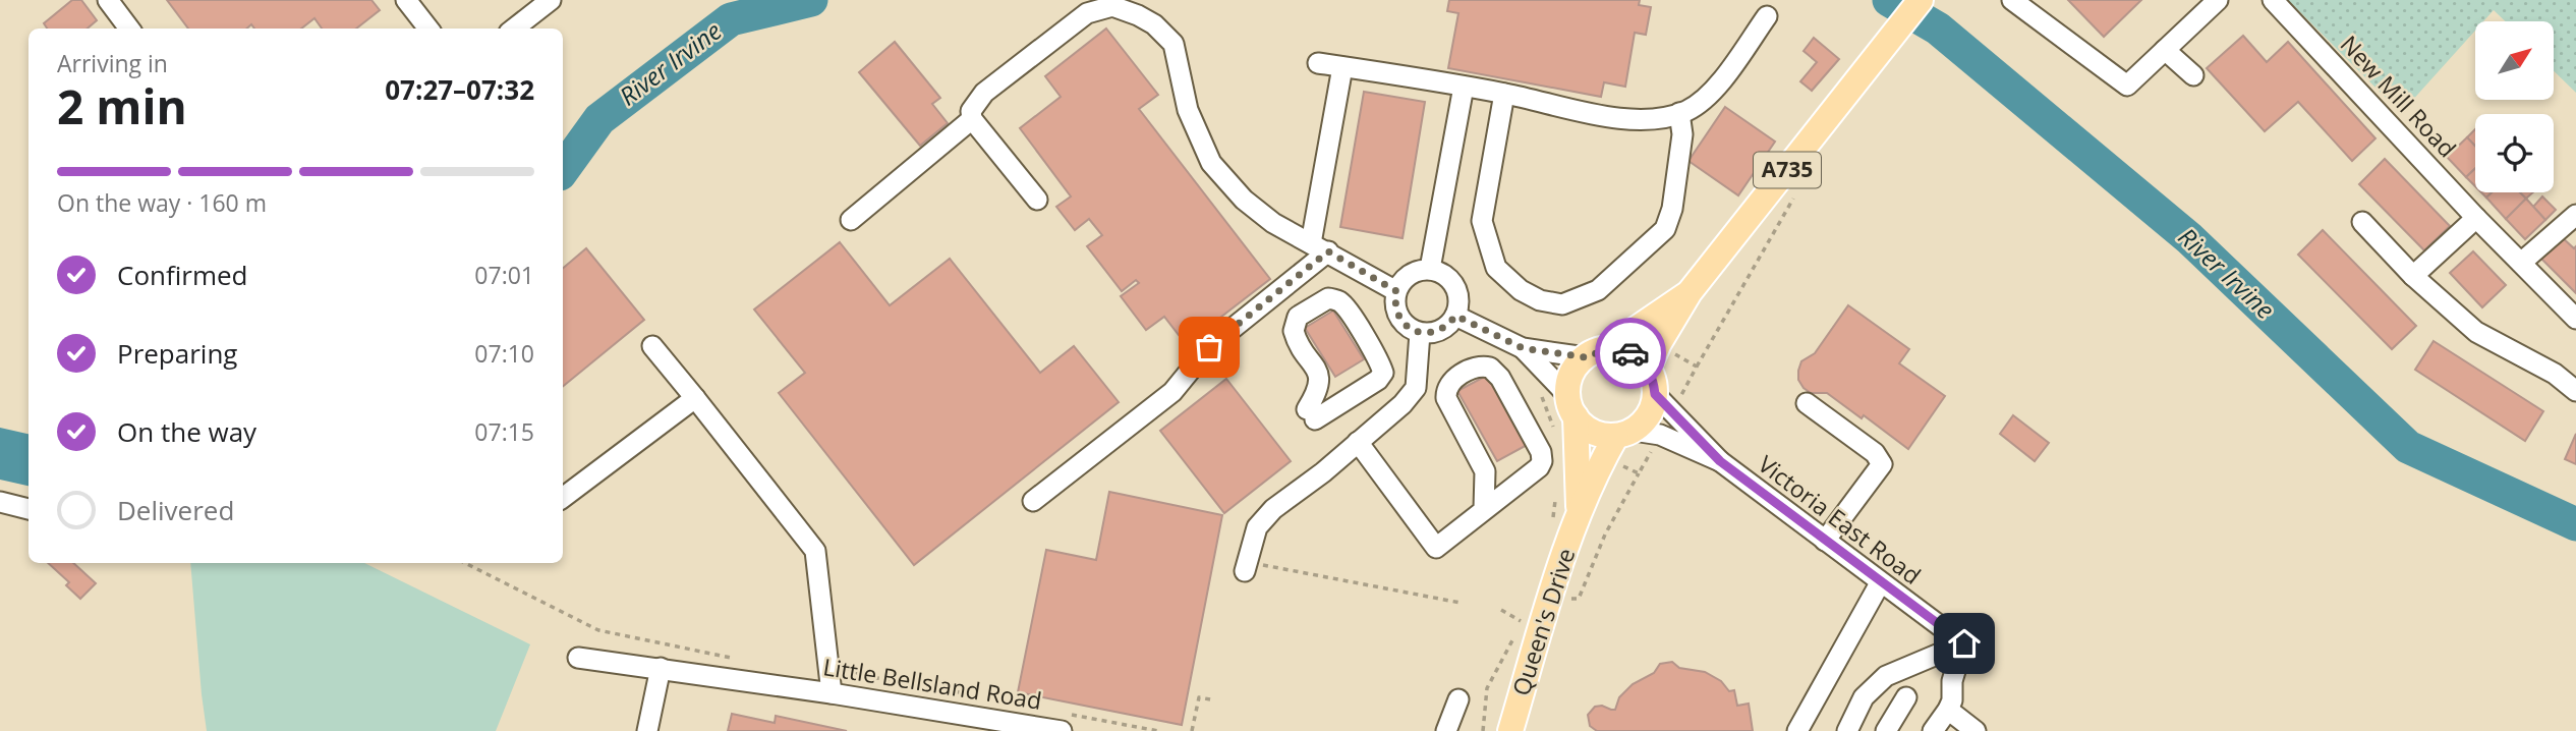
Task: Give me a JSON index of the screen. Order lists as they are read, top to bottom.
{
  "streets": {
    "main road": ["A735", "Queen's Drive"],
    "street": ["New Mill Road", "Victoria East Road", "Little Bellsland Road"]
  },
  "crossings": [
    ["A735", "Victoria East Road"],
    ["A735", "Queen's Drive"],
    ["Victoria East Road", "Queen's Drive"]
  ],
  "water": ["River Irvine"],
  "north": "top right",
  "page": {
    "heading": ["2 min", "Arriving in", "07:27–07:32"],
    "bar": "On the way · 160 m",
    "list": [
      ["Confirmed", "07:01"],
      ["Preparing", "07:10"],
      ["On the way", "07:15"],
      "Delivered"
    ]
  }
}
